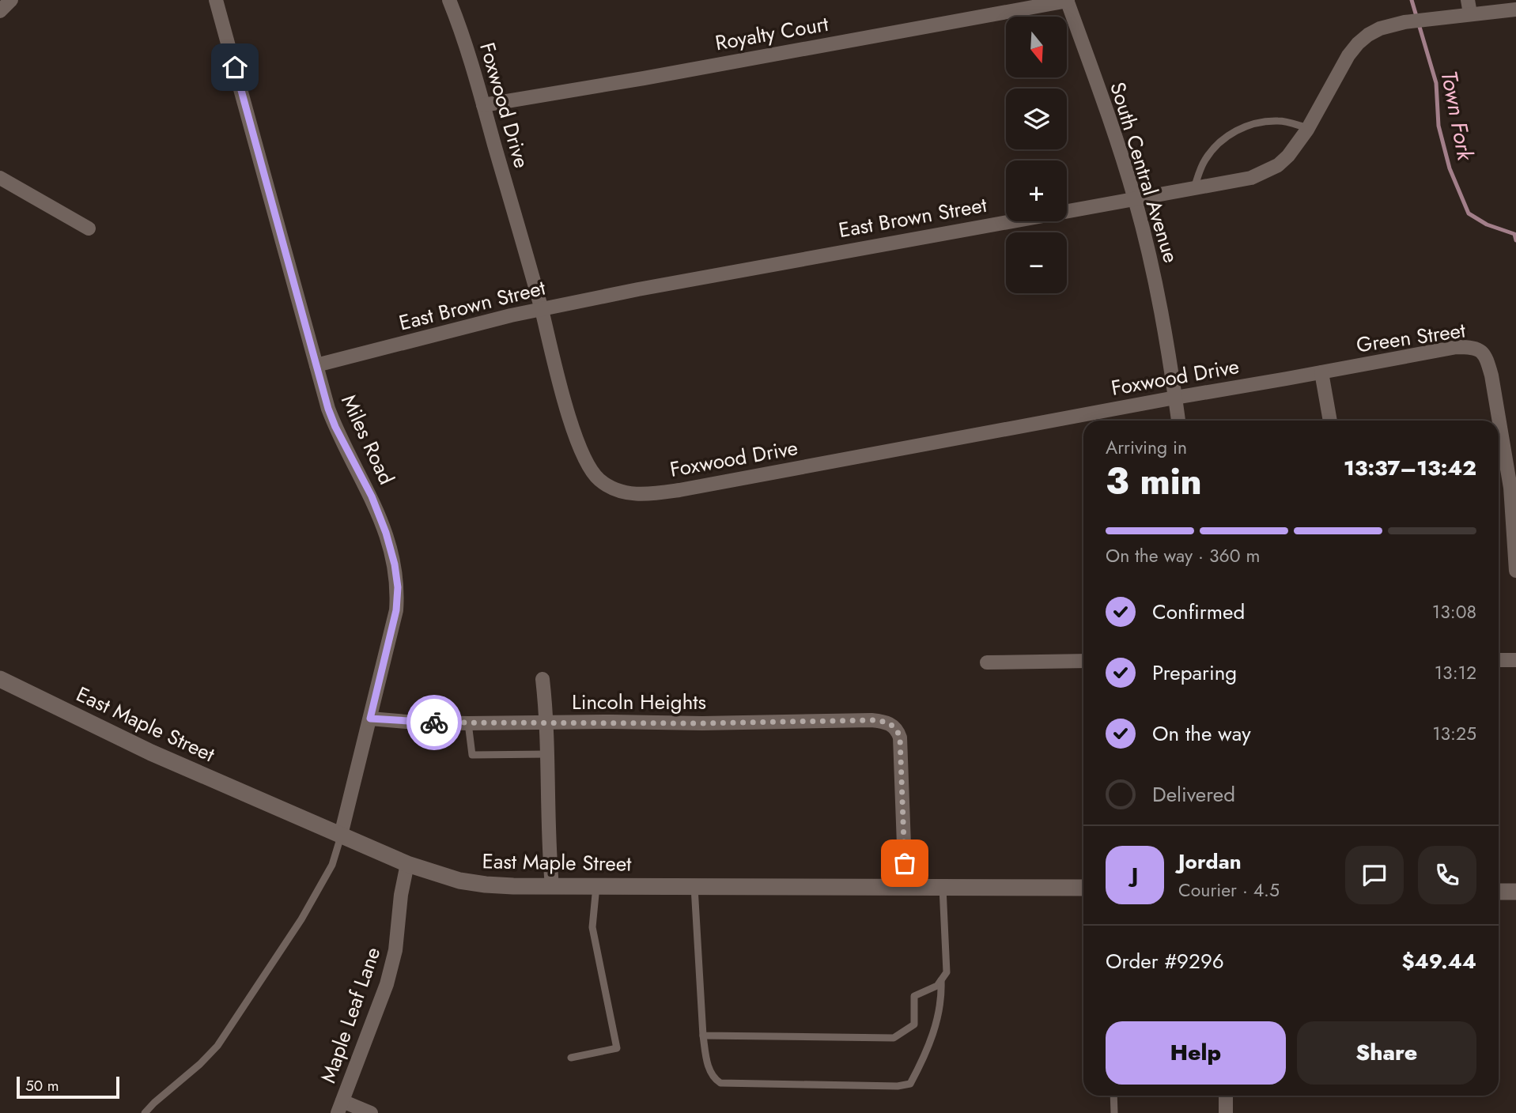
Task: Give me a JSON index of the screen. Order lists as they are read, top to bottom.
{
  "streets": {
    "main road": ["East Maple Street"],
    "street": [
      "Royalty Court",
      "Foxwood Drive",
      "South Central Avenue",
      "East Brown Street",
      "Green Street",
      "Miles Road",
      "Lincoln Heights",
      "Maple Leaf Lane"
    ]
  },
  "crossings": [
    ["Royalty Court", "Foxwood Drive"],
    ["Royalty Court", "South Central Avenue"],
    ["Foxwood Drive", "South Central Avenue"],
    ["Foxwood Drive", "East Brown Street"],
    ["Foxwood Drive", "Green Street"],
    ["South Central Avenue", "East Brown Street"],
    ["East Brown Street", "Miles Road"],
    ["Miles Road", "Lincoln Heights"],
    ["Miles Road", "East Maple Street"],
    ["Lincoln Heights", "East Maple Street"],
    ["East Maple Street", "Maple Leaf Lane"]
  ],
  "water": ["Town Fork"],
  "scale_bar": "50 m",
  "north": "bottom",
  "page": {
    "map_buttons": ["+", "−"],
    "heading": ["3 min", "Arriving in", "13:37–13:42"],
    "panel": [
      "Jordan",
      "Courier · 4.5",
      "Order #9296",
      "$49.44"
    ],
    "bar": "On the way · 360 m",
    "list": [
      ["Confirmed", "13:08"],
      ["Preparing", "13:12"],
      ["On the way", "13:25"],
      "Delivered"
    ],
    "round": "J",
    "buttons": ["Help", "Share"],
    "scale": "50 m"
  }
}
